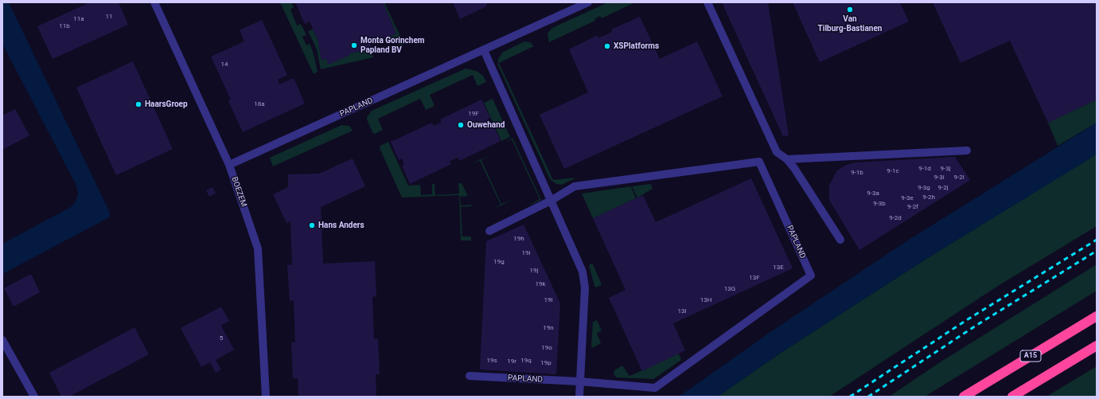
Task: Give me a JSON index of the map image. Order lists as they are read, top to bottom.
{
  "streets": {
    "highway": ["A15"],
    "street": ["PAPLAND", "BOEZEM"]
  },
  "crossings": [
    ["PAPLAND", "BOEZEM"]
  ],
  "places": [
    "Van Tilburg-Bastianen",
    "Monta Gorinchem Papland BV",
    "XSPlatforms",
    "HaarsGroep",
    "Ouwehand",
    "Hans Anders"
  ],
  "house_numbers": [
    "11",
    "11a",
    "11b",
    "14",
    "18a",
    "19F",
    "9-1d",
    "9-3j",
    "9-1c",
    "9-1b",
    "9-3i",
    "9-2l",
    "9-3g",
    "9-2j",
    "9-3a",
    "9-2h",
    "9-3e",
    "9-3b",
    "9-2f",
    "9-2d",
    "19h",
    "19i",
    "19g",
    "13E",
    "19j",
    "13F",
    "19k",
    "13G",
    "19l",
    "13H",
    "13I",
    "19n",
    "5",
    "19o",
    "19s",
    "19q",
    "19r",
    "19p"
  ]
}
